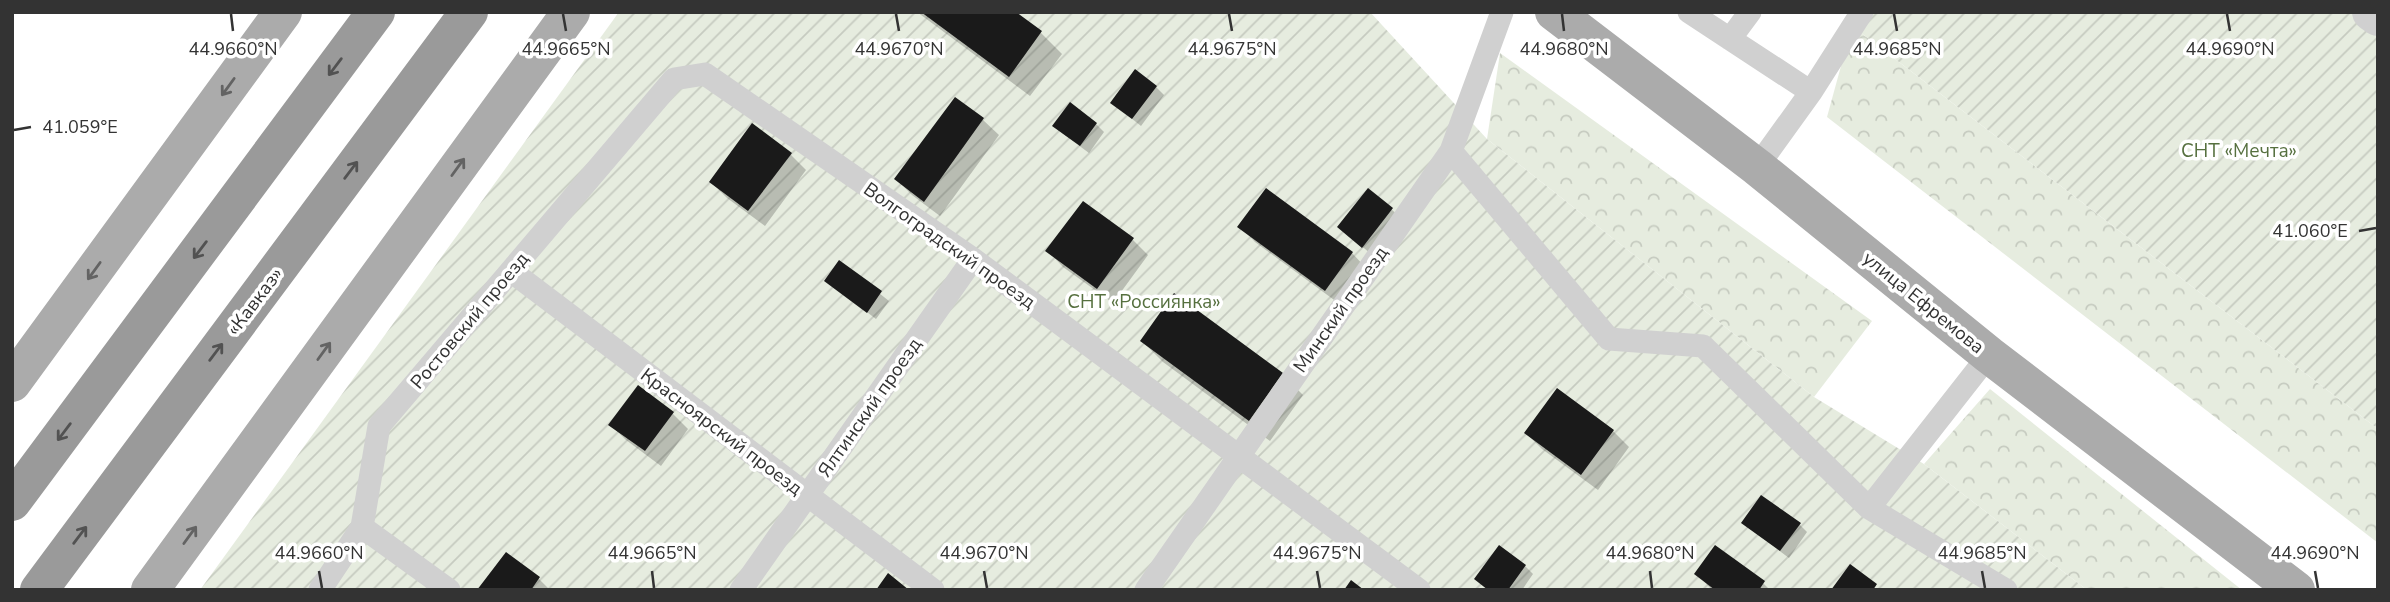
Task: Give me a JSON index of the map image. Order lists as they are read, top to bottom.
{
  "streets": {
    "highway": ["«Кавказ»"],
    "main road": ["улица Ефремова"],
    "lane": [
      "Волгоградский проезд",
      "Минский проезд",
      "Ростовский проезд",
      "Ялтинский проезд",
      "Красноярский проезд"
    ]
  },
  "crossings": [
    ["Волгоградский проезд", "Минский проезд"],
    ["Волгоградский проезд", "Ростовский проезд"],
    ["Волгоградский проезд", "Ялтинский проезд"],
    ["Ростовский проезд", "Красноярский проезд"],
    ["Ялтинский проезд", "Красноярский проезд"]
  ],
  "parks": ["СНТ «Мечта»", "СНТ «Россиянка»"],
  "coordinates": [
    "44.9660°N",
    "44.9665°N",
    "44.9670°N",
    "44.9675°N",
    "44.9680°N",
    "44.9685°N",
    "44.9690°N",
    "41.059°E",
    "41.060°E"
  ]
}
